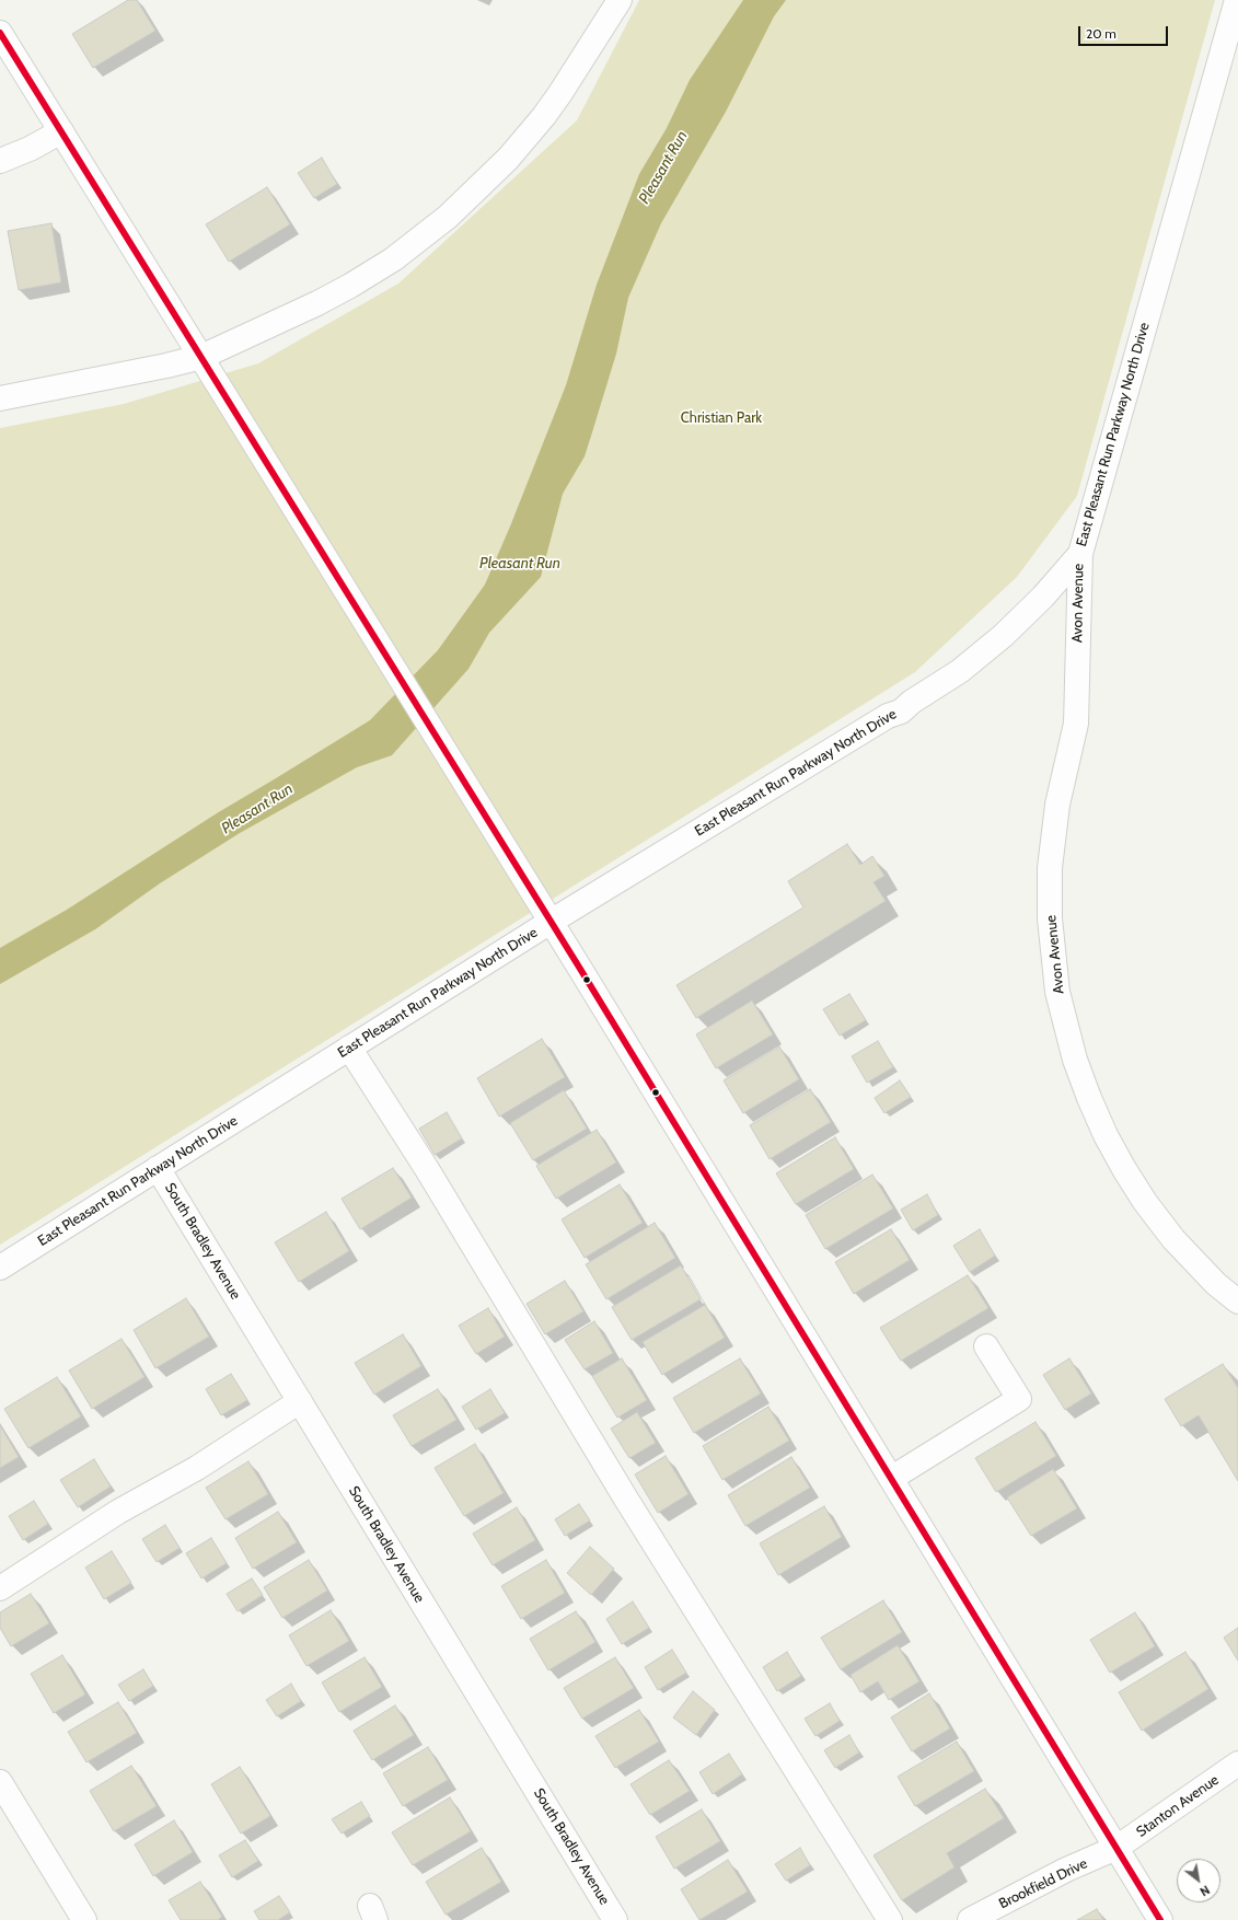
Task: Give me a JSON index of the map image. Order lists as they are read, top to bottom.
{
  "streets": {
    "street": [
      "East Pleasant Run Parkway North Drive",
      "Avon Avenue",
      "South Bradley Avenue",
      "Stanton Avenue",
      "Brookfield Drive"
    ]
  },
  "crossings": [
    ["East Pleasant Run Parkway North Drive", "Avon Avenue"],
    ["East Pleasant Run Parkway North Drive", "South Bradley Avenue"],
    ["Stanton Avenue", "Brookfield Drive"]
  ],
  "water": ["Pleasant Run"],
  "parks": ["Christian Park"],
  "scale_bar": "20 m",
  "north": "bottom right"
}
